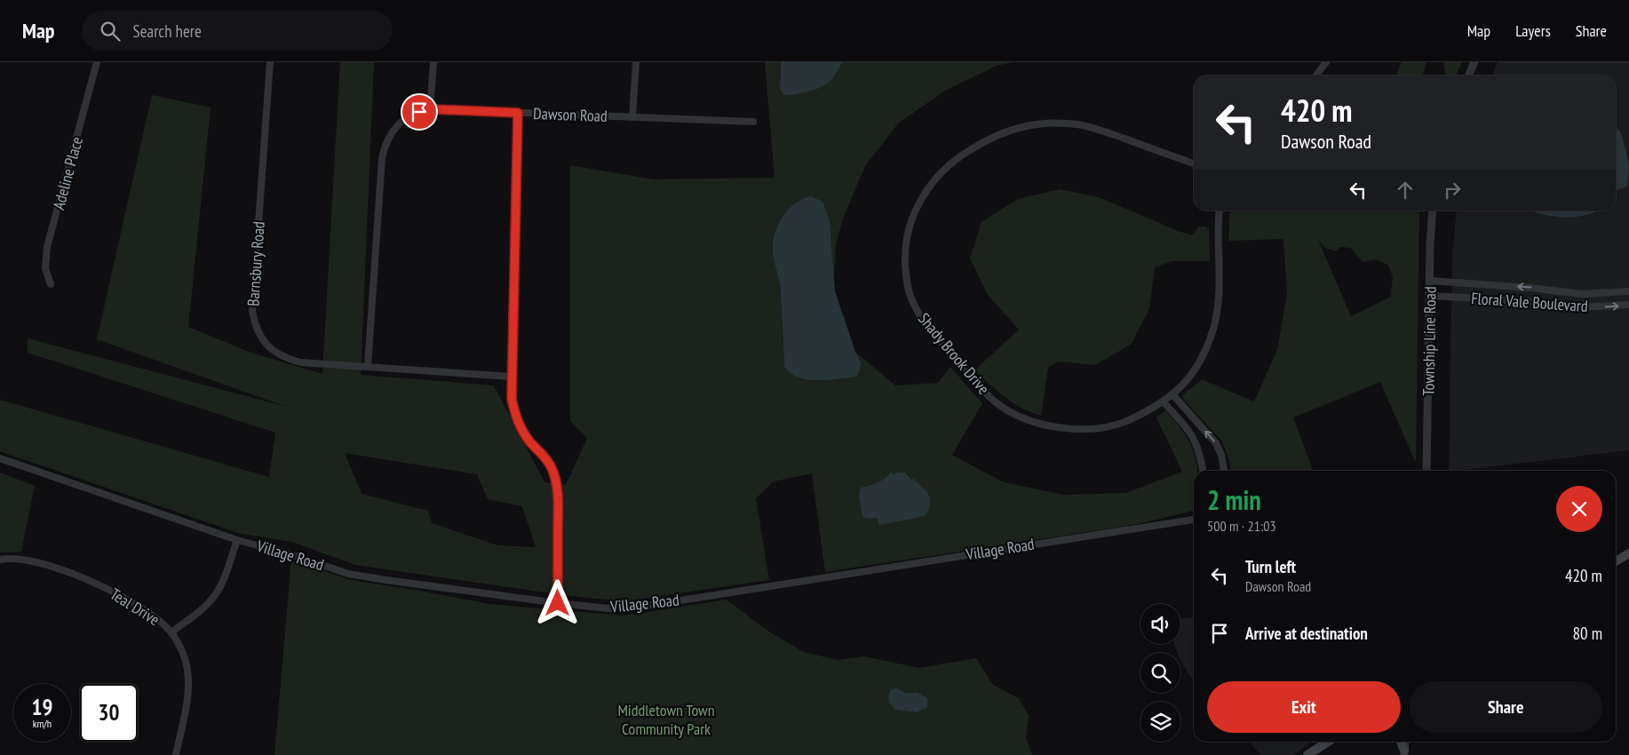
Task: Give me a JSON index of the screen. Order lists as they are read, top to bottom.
{
  "streets": {
    "street": [
      "Dawson Road",
      "Adeline Place",
      "Barnsbury Road",
      "Floral Vale Boulevard",
      "Township Line Road",
      "Shady Brook Drive",
      "Village Road",
      "Teal Drive"
    ]
  },
  "crossings": [
    ["Dawson Road", "Barnsbury Road"],
    ["Floral Vale Boulevard", "Township Line Road"]
  ],
  "parks": ["Middletown Town Community Park"],
  "page": {
    "header": "Map",
    "search": "Search here",
    "nav": ["Map", "Layers", "Share"],
    "turn": ["420 m", "Dawson Road"],
    "heading": ["2 min", "500 m · 21:03"],
    "list": [
      {
        "name": "Turn left",
        "note": "Dawson Road",
        "value": "420 m"
      },
      {
        "name": "Arrive at destination",
        "value": "80 m"
      }
    ],
    "buttons": ["Exit", "Share"],
    "speed": "19 km/h",
    "limit": "30"
  }
}
